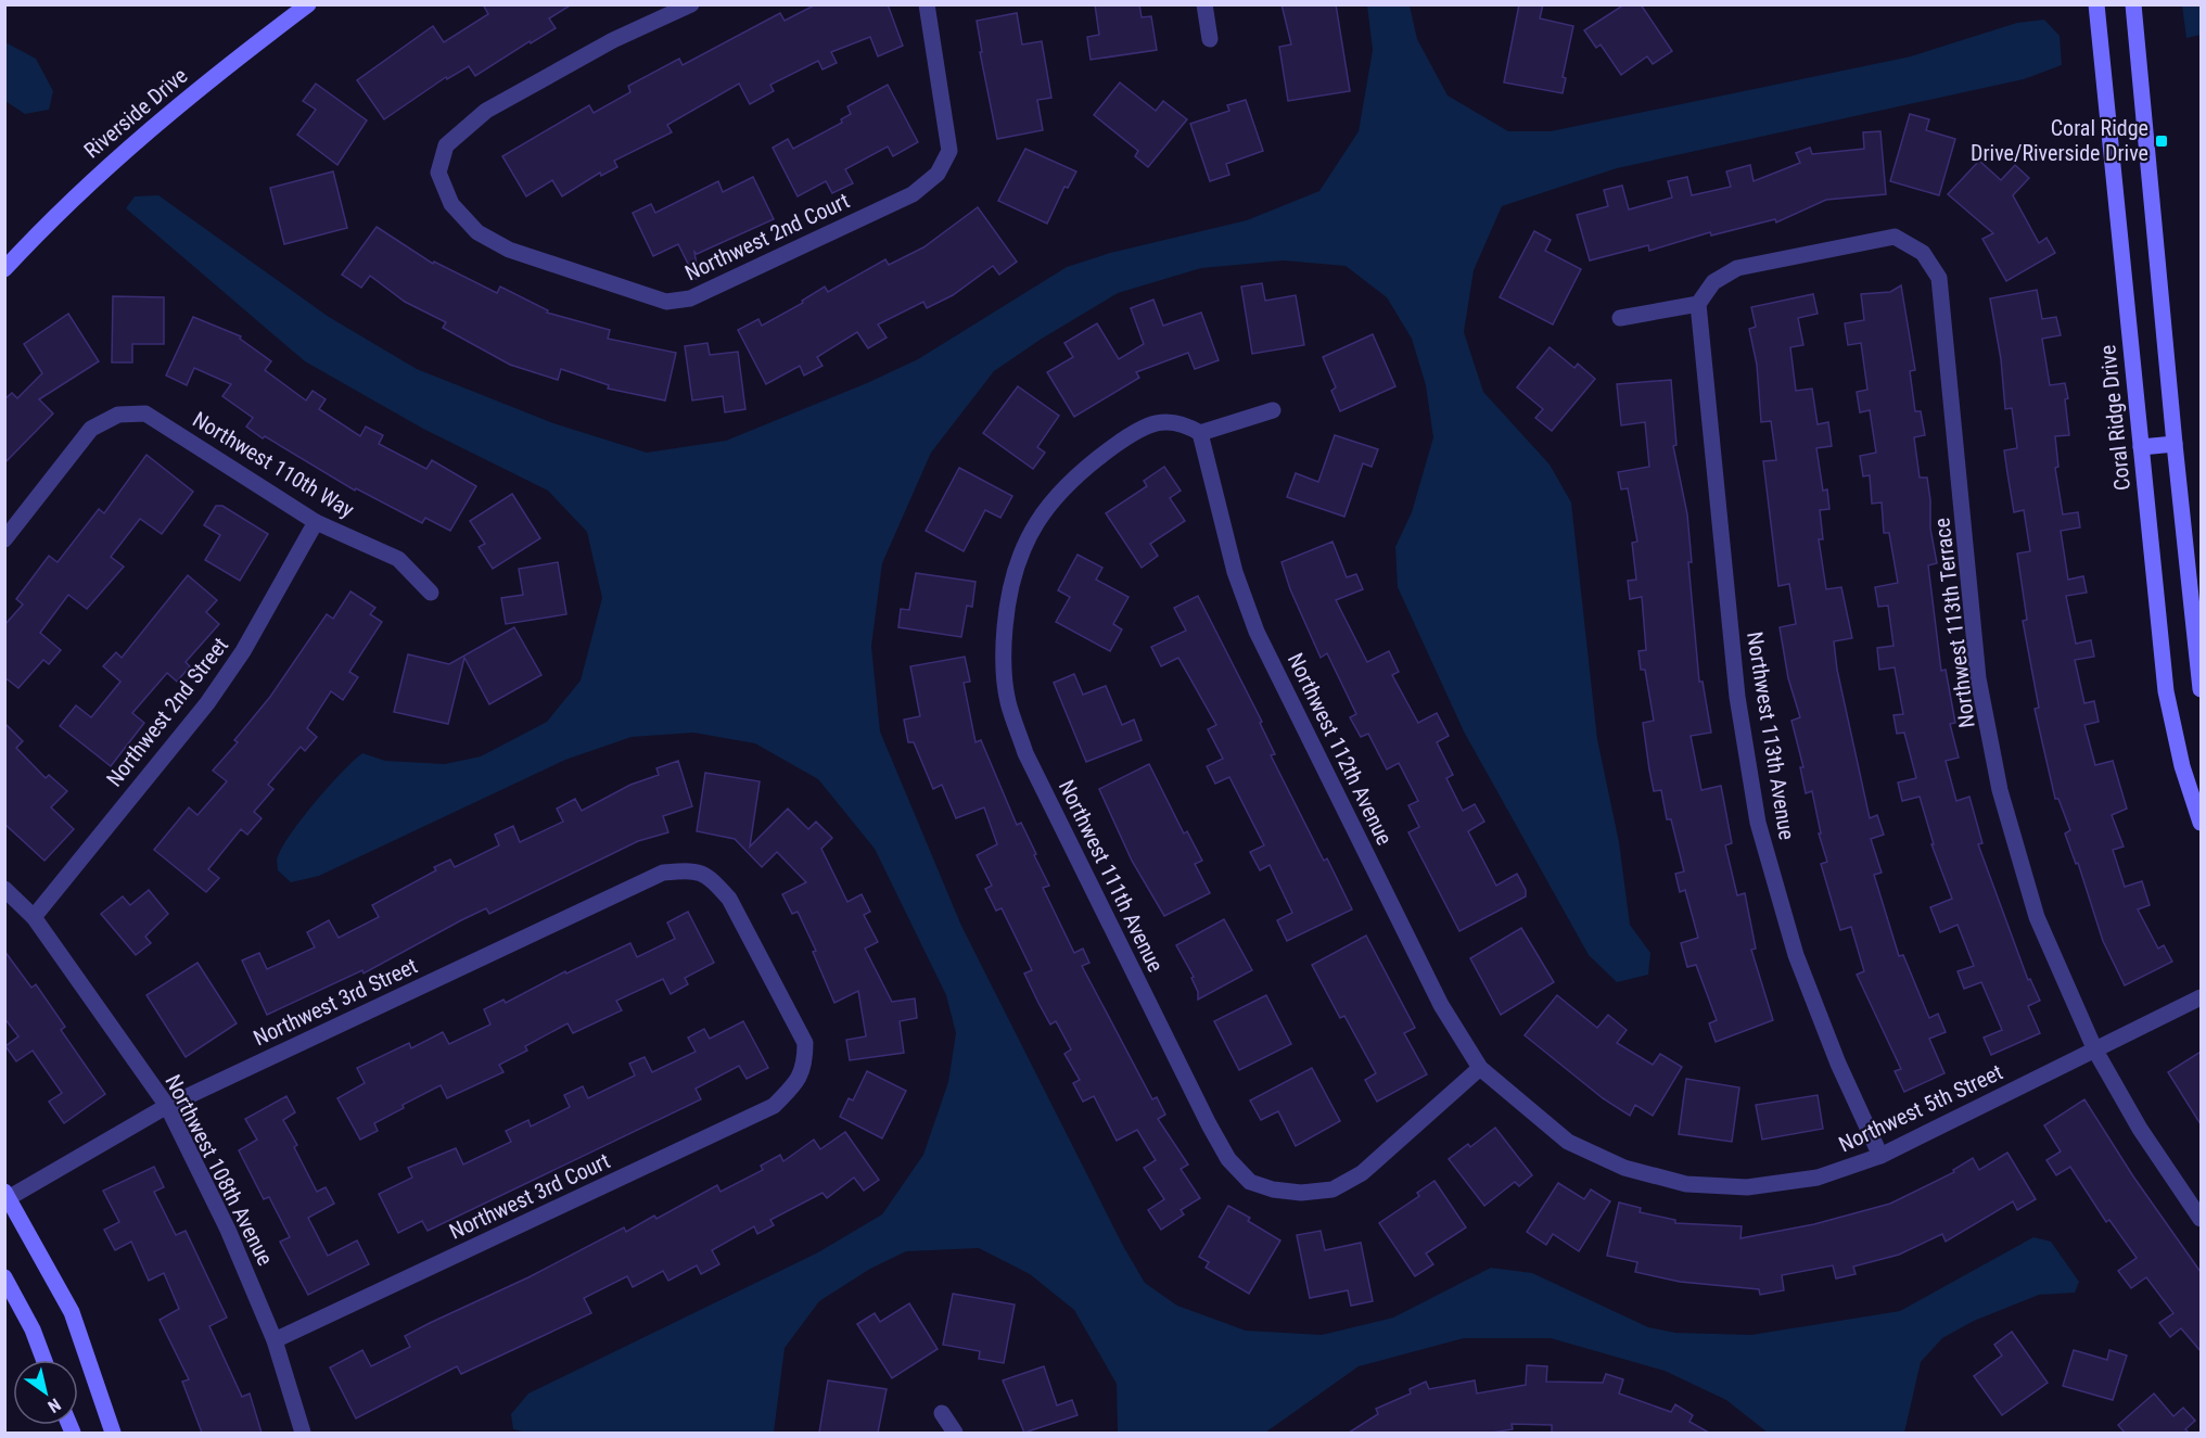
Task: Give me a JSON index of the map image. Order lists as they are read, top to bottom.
{
  "streets": {
    "main road": ["Riverside Drive", "Coral Ridge Drive"],
    "street": [
      "Northwest 2nd Court",
      "Northwest 110th Way",
      "Northwest 113th Terrace",
      "Northwest 2nd Street",
      "Northwest 113th Avenue",
      "Northwest 112th Avenue",
      "Northwest 111th Avenue",
      "Northwest 3rd Street",
      "Northwest 5th Street",
      "Northwest 108th Avenue",
      "Northwest 3rd Court"
    ]
  },
  "crossings": [
    ["Northwest 110th Way", "Northwest 2nd Street"],
    ["Northwest 113th Terrace", "Northwest 113th Avenue"],
    ["Northwest 113th Terrace", "Northwest 5th Street"],
    ["Northwest 2nd Street", "Northwest 108th Avenue"],
    ["Northwest 113th Avenue", "Northwest 5th Street"],
    ["Northwest 112th Avenue", "Northwest 111th Avenue"],
    ["Northwest 112th Avenue", "Northwest 5th Street"],
    ["Northwest 111th Avenue", "Northwest 5th Street"],
    ["Northwest 3rd Street", "Northwest 108th Avenue"],
    ["Northwest 3rd Street", "Northwest 3rd Court"],
    ["Northwest 108th Avenue", "Northwest 3rd Court"]
  ],
  "places": {
    "transit": ["Coral Ridge Drive/Riverside Drive"]
  },
  "north": "bottom right"
}
